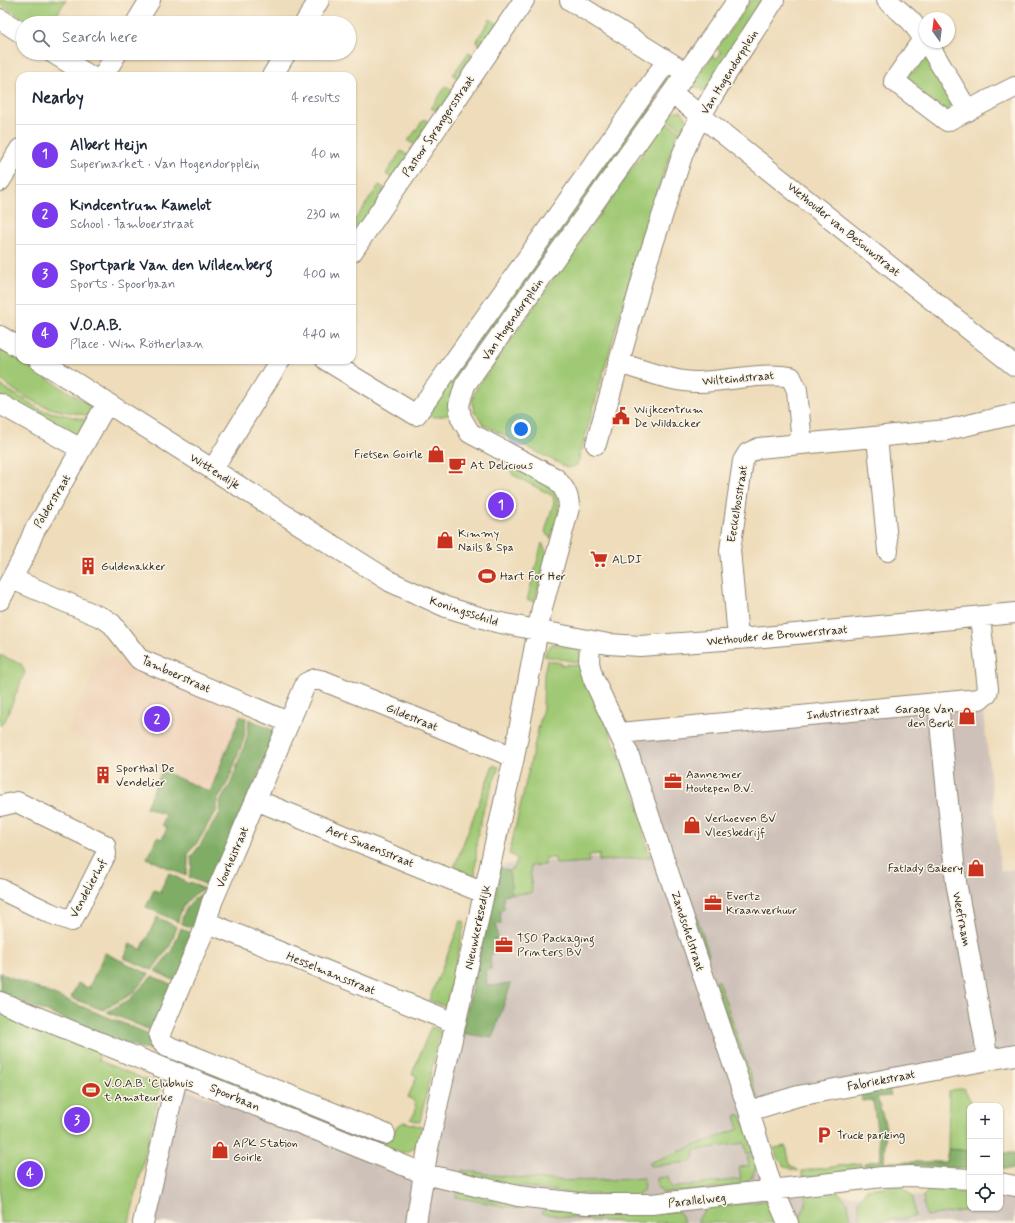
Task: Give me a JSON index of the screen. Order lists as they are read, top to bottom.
{
  "streets": {
    "street": [
      "Van Hogendorpplein",
      "Pastoor Sprangersstraat",
      "Wethouder van Besouwstraat",
      "Wilteindstraat",
      "Wittendijk",
      "Polderstraat",
      "Eeckelbosstraat",
      "Koningsschild",
      "Wethouder de Brouwerstraat",
      "Tamboerstraat",
      "Industriestraat",
      "Gildestraat",
      "Aert Swaensstraat",
      "Voorheistraat",
      "Vendelierhof",
      "Weefraam",
      "Nieuwkerksedijk",
      "Zandschelstraat",
      "Hesselmansstraat",
      "Fabriekstraat",
      "Spoorbaan",
      "Parallelweg"
    ]
  },
  "crossings": [
    ["Van Hogendorpplein", "Wethouder van Besouwstraat"],
    ["Van Hogendorpplein", "Wilteindstraat"],
    ["Van Hogendorpplein", "Koningsschild"],
    ["Van Hogendorpplein", "Wethouder de Brouwerstraat"],
    ["Van Hogendorpplein", "Nieuwkerksedijk"],
    ["Wilteindstraat", "Eeckelbosstraat"],
    ["Wittendijk", "Polderstraat"],
    ["Wittendijk", "Koningsschild"],
    ["Polderstraat", "Tamboerstraat"],
    ["Eeckelbosstraat", "Wethouder de Brouwerstraat"],
    ["Koningsschild", "Wethouder de Brouwerstraat"],
    ["Koningsschild", "Nieuwkerksedijk"],
    ["Wethouder de Brouwerstraat", "Industriestraat"],
    ["Wethouder de Brouwerstraat", "Nieuwkerksedijk"],
    ["Wethouder de Brouwerstraat", "Zandschelstraat"],
    ["Tamboerstraat", "Voorheistraat"],
    ["Industriestraat", "Weefraam"],
    ["Industriestraat", "Zandschelstraat"],
    ["Gildestraat", "Voorheistraat"],
    ["Gildestraat", "Nieuwkerksedijk"],
    ["Aert Swaensstraat", "Voorheistraat"],
    ["Aert Swaensstraat", "Nieuwkerksedijk"],
    ["Voorheistraat", "Hesselmansstraat"],
    ["Voorheistraat", "Spoorbaan"],
    ["Weefraam", "Fabriekstraat"],
    ["Nieuwkerksedijk", "Hesselmansstraat"],
    ["Nieuwkerksedijk", "Spoorbaan"],
    ["Nieuwkerksedijk", "Parallelweg"],
    ["Zandschelstraat", "Fabriekstraat"],
    ["Zandschelstraat", "Parallelweg"],
    ["Spoorbaan", "Parallelweg"]
  ],
  "places": {
    "public building": ["Wijkcentrum De Wildacker"],
    "shop": [
      "Fietsen Goirle",
      "Kimmy Nails & Spa",
      "Garage Van den Berk",
      "Verhoeven BV Vleesbedrijf",
      "Fatlady Bakery",
      "APK Station Goirle"
    ],
    "cafe": ["At Delicious"],
    "supermarket": ["ALDI"],
    "building": ["Guldenakker", "Sporthal De Vendelier"],
    "sports": ["Hart For Her", "V.O.A.B. 'Clubhuis t Amateurke"],
    "office": ["Aannemer Houtepen B.V.", "Evertz Kraanverhuur", "TSO Packaging Printers BV"],
    "parking": ["Truck parking"]
  },
  "north": "top",
  "page": {
    "search": "Search here",
    "heading": ["Nearby", "4 results"],
    "list": [
      {
        "mark": "1",
        "name": "Albert Heijn",
        "note": "Supermarket · Van Hogendorpplein",
        "value": "40 m"
      },
      {
        "mark": "2",
        "name": "Kindcentrum Kamelot",
        "note": "School · Tamboerstraat",
        "value": "230 m"
      },
      {
        "mark": "3",
        "name": "Sportpark Van den Wildenberg",
        "note": "Sports · Spoorbaan",
        "value": "400 m"
      },
      {
        "mark": "4",
        "name": "V.O.A.B.",
        "note": "Place · Wim Rötherlaan",
        "value": "440 m"
      }
    ],
    "pins": [
      "1",
      "2",
      "3",
      "4"
    ],
    "map_buttons": ["+", "−"]
  }
}
